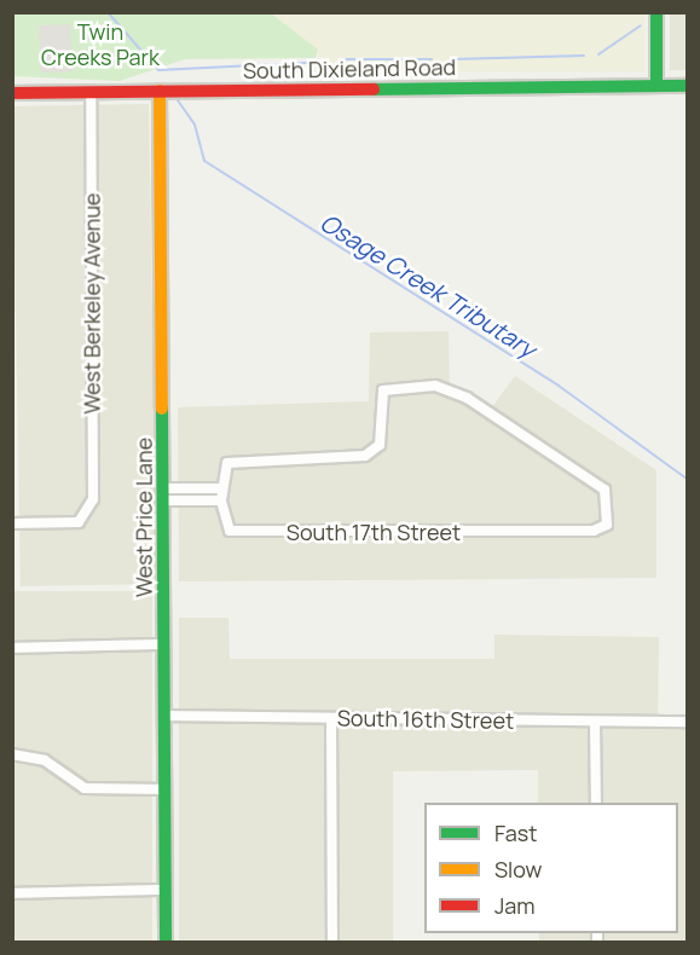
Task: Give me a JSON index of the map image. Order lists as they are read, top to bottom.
{
  "streets": {
    "street": [
      "South Dixieland Road",
      "West Berkeley Avenue",
      "West Price Lane",
      "South 17th Street",
      "South 16th Street"
    ]
  },
  "crossings": [
    ["South Dixieland Road", "West Berkeley Avenue"],
    ["South Dixieland Road", "West Price Lane"],
    ["West Price Lane", "South 16th Street"]
  ],
  "water": ["Osage Creek Tributary"],
  "parks": ["Twin Creeks Park"],
  "legend": ["Fast", "Slow", "Jam"]
}
